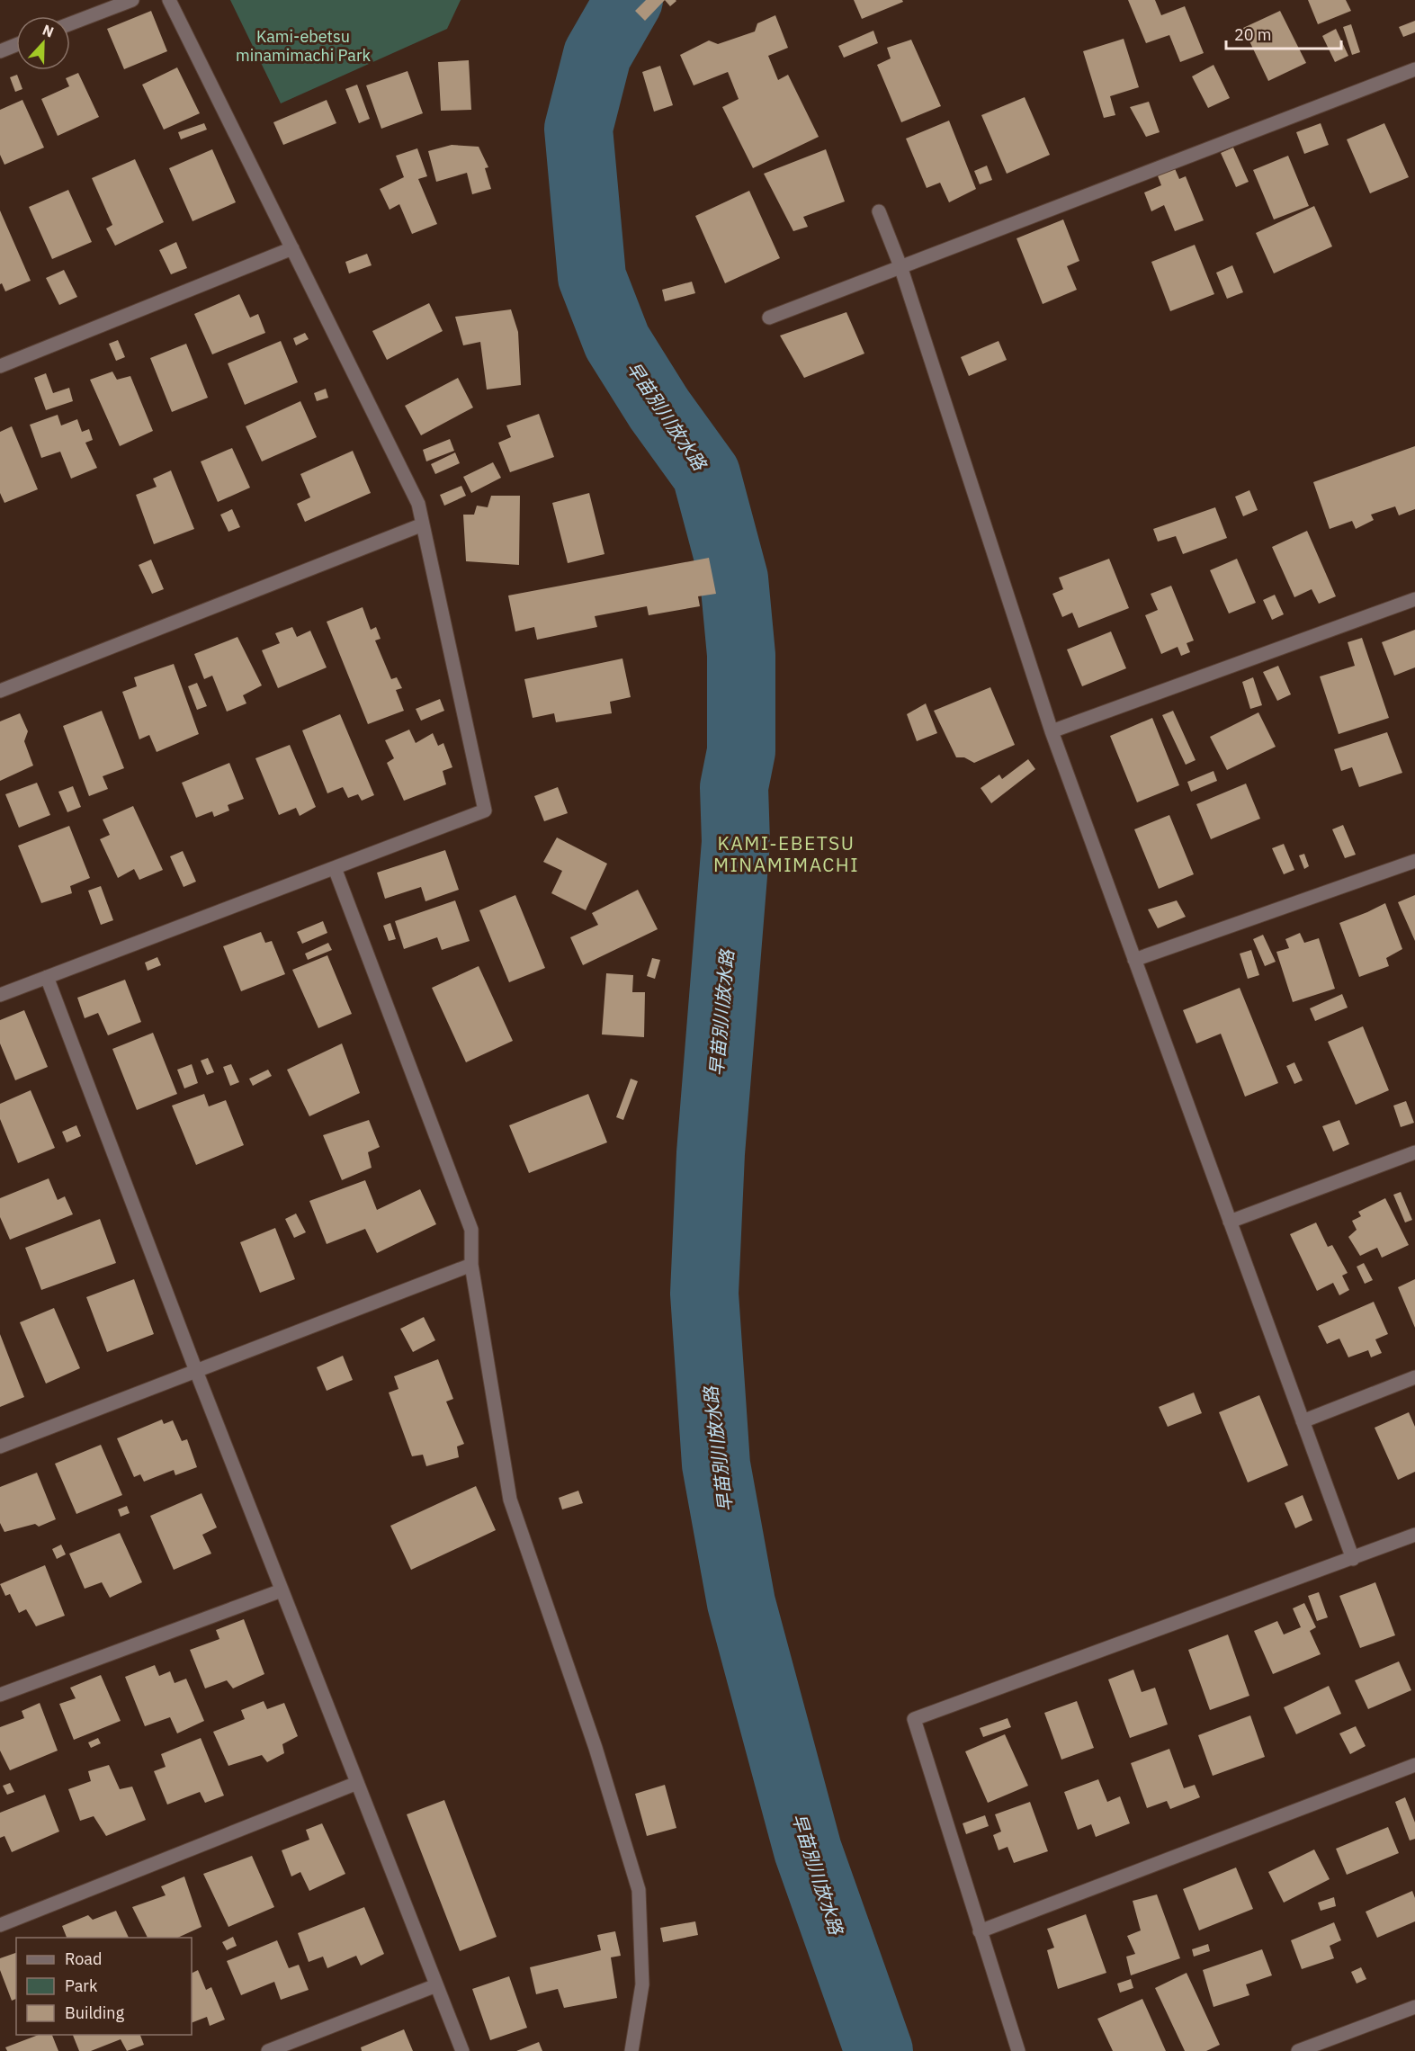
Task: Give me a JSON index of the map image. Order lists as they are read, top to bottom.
{
  "districts": ["KAMI-EBETSU MINAMIMACHI"],
  "water": ["早苗別川放水路"],
  "parks": ["Kami-ebetsu minamimachi Park"],
  "legend": ["Road", "Park", "Building"],
  "scale_bar": "20 m",
  "north": "top"
}
